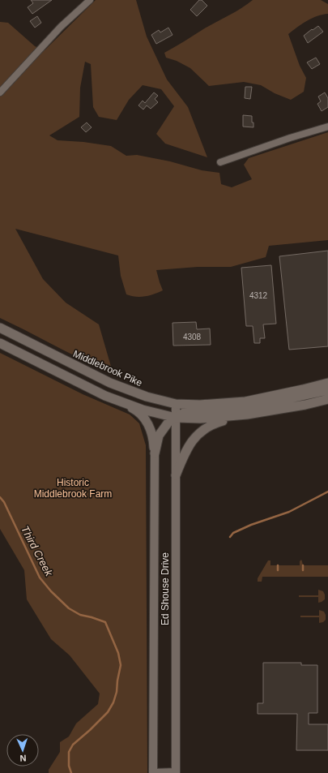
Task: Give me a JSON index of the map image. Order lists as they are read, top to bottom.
{
  "streets": {
    "main road": ["Middlebrook Pike"],
    "street": ["Ed Shouse Drive"]
  },
  "crossings": [
    ["Middlebrook Pike", "Ed Shouse Drive"]
  ],
  "water": ["Third Creek"],
  "parks": ["Historic Middlebrook Farm"],
  "house_numbers": ["4312", "4308"],
  "north": "bottom"
}
